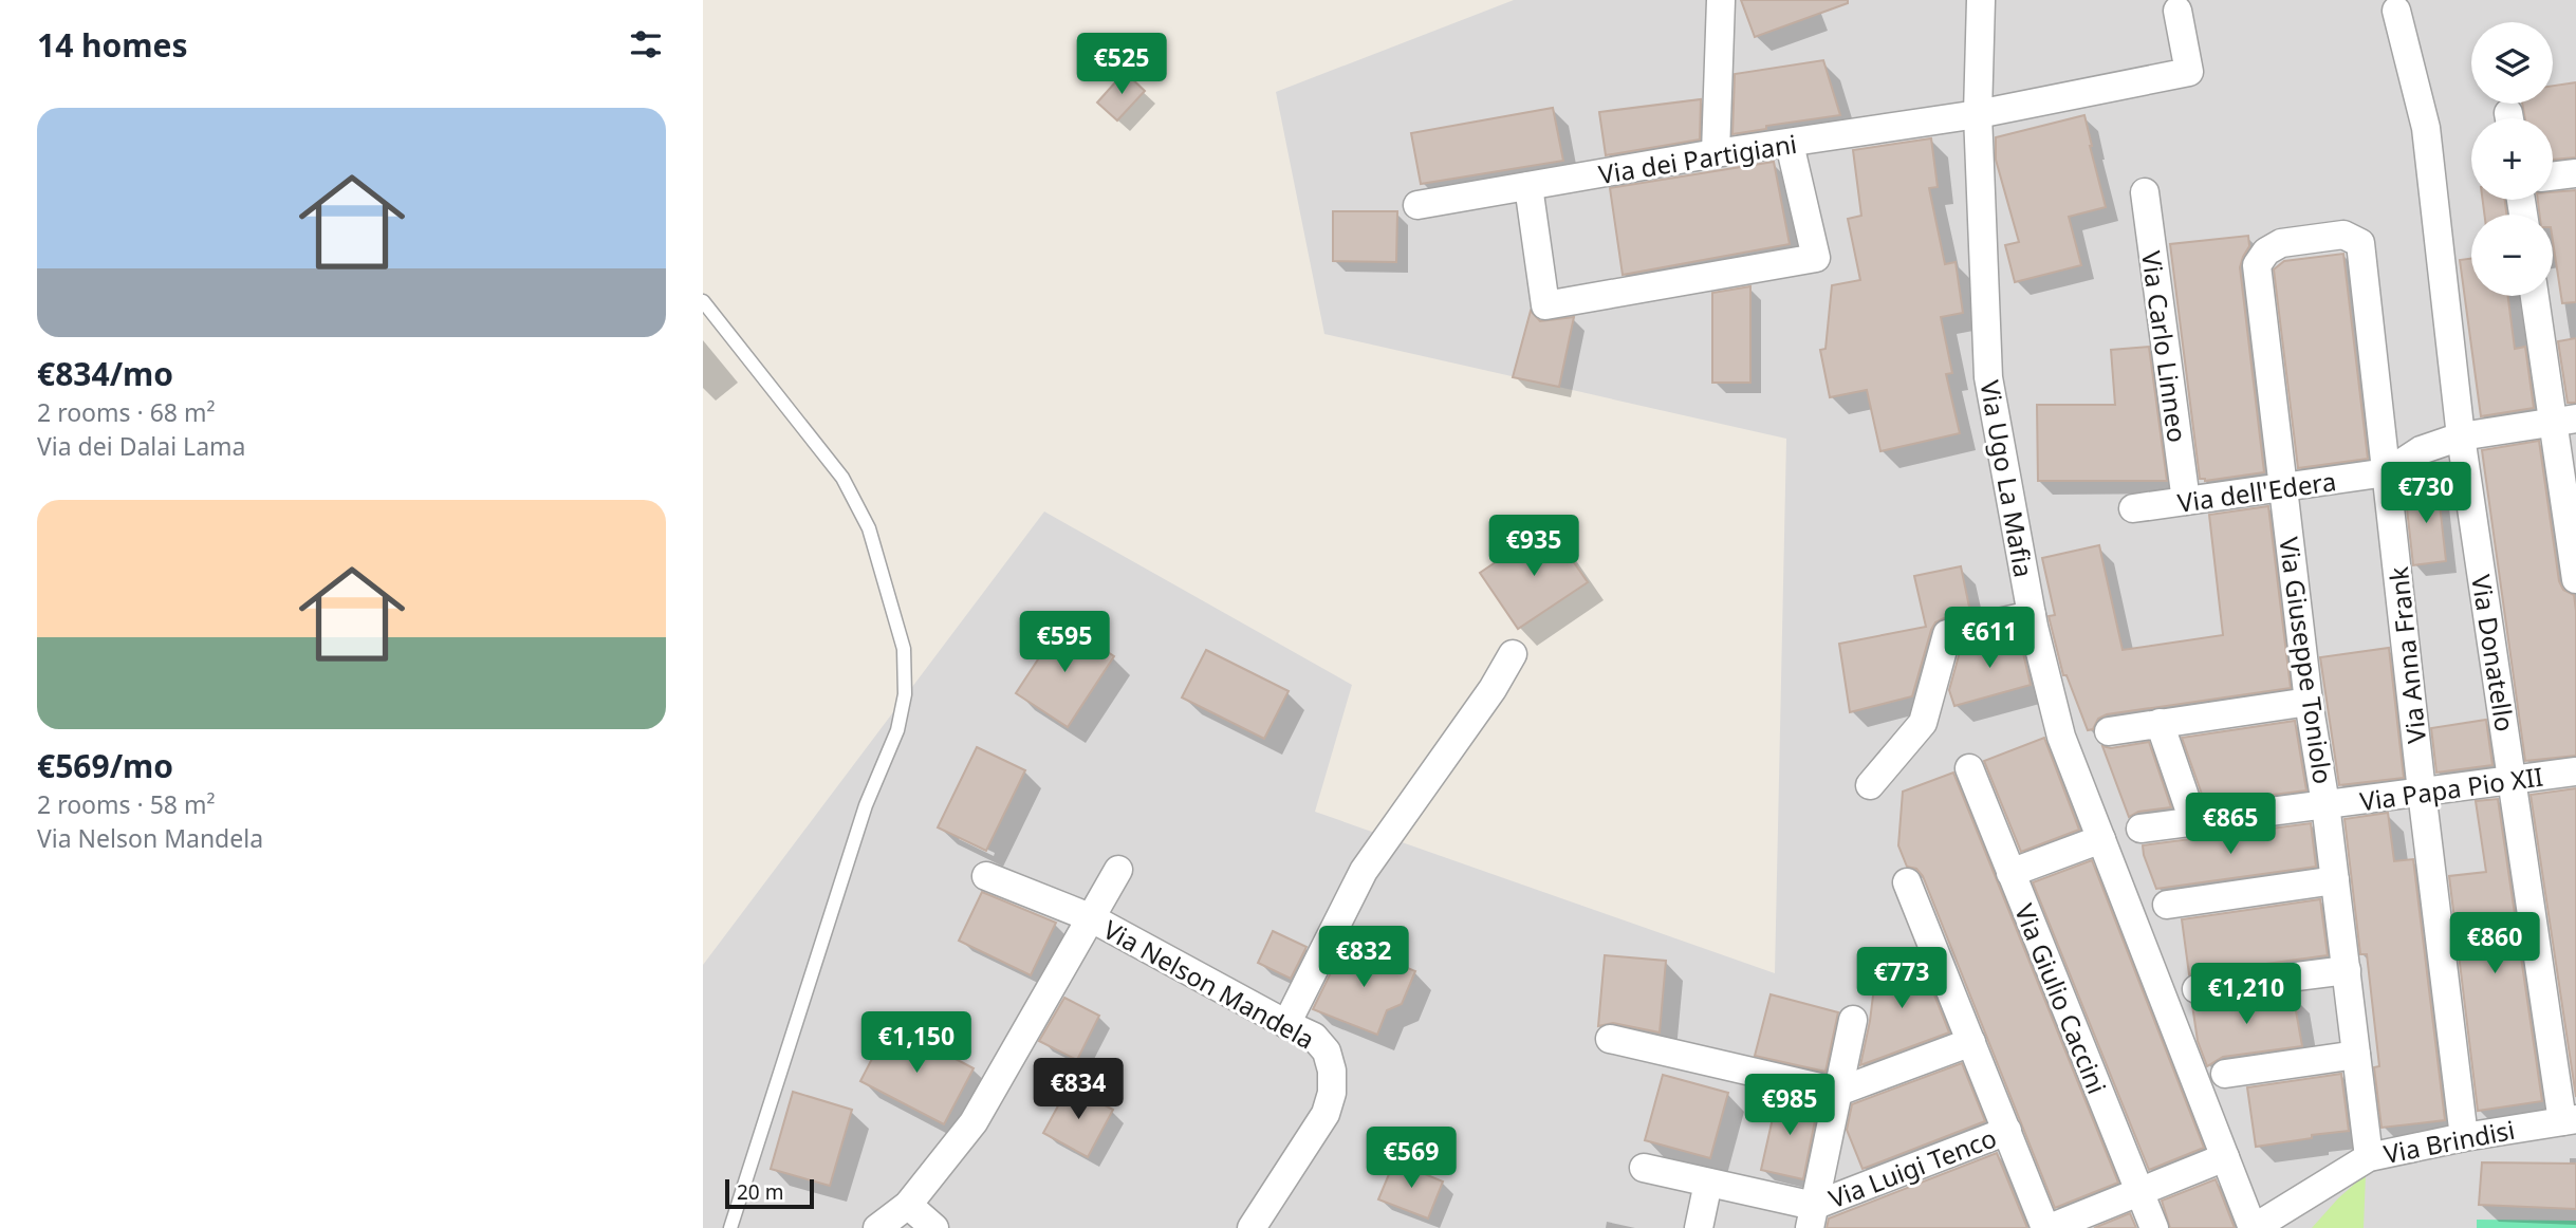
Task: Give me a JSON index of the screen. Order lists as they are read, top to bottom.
{
  "streets": {
    "street": [
      "Via dei Partigiani",
      "Via Carlo Linneo",
      "Via Ugo La Mafia",
      "Via dell'Edera",
      "Via Donatello",
      "Via Anna Frank",
      "Via Giuseppe Toniolo",
      "Via Papa Pio XII",
      "Via Nelson Mandela",
      "Via Giulio Caccini",
      "Via Brindisi",
      "Via Luigi Tenco"
    ]
  },
  "crossings": [
    ["Via dei Partigiani", "Via Ugo La Mafia"],
    ["Via Carlo Linneo", "Via dell'Edera"],
    ["Via Ugo La Mafia", "Via Brindisi"],
    ["Via dell'Edera", "Via Donatello"],
    ["Via dell'Edera", "Via Anna Frank"],
    ["Via dell'Edera", "Via Giuseppe Toniolo"],
    ["Via Donatello", "Via Papa Pio XII"],
    ["Via Donatello", "Via Brindisi"],
    ["Via Anna Frank", "Via Giuseppe Toniolo"],
    ["Via Anna Frank", "Via Papa Pio XII"],
    ["Via Anna Frank", "Via Brindisi"],
    ["Via Giuseppe Toniolo", "Via Papa Pio XII"],
    ["Via Giuseppe Toniolo", "Via Brindisi"]
  ],
  "scale_bar": "20 m",
  "page": {
    "heading": "14 homes",
    "map_buttons": ["+", "−"],
    "price": [
      "€525",
      "€730",
      "€935",
      "€611",
      "€595",
      "€865",
      "€860",
      "€832",
      "€773",
      "€1,210",
      "€1,150",
      "€834",
      "€985",
      "€569"
    ],
    "list": [
      {
        "name": "€834/mo",
        "note": "2 rooms · 68 m² · Via dei Dalai Lama"
      },
      {
        "name": "€569/mo",
        "note": "2 rooms · 58 m² · Via Nelson Mandela"
      }
    ],
    "scale": "20 m"
  }
}
